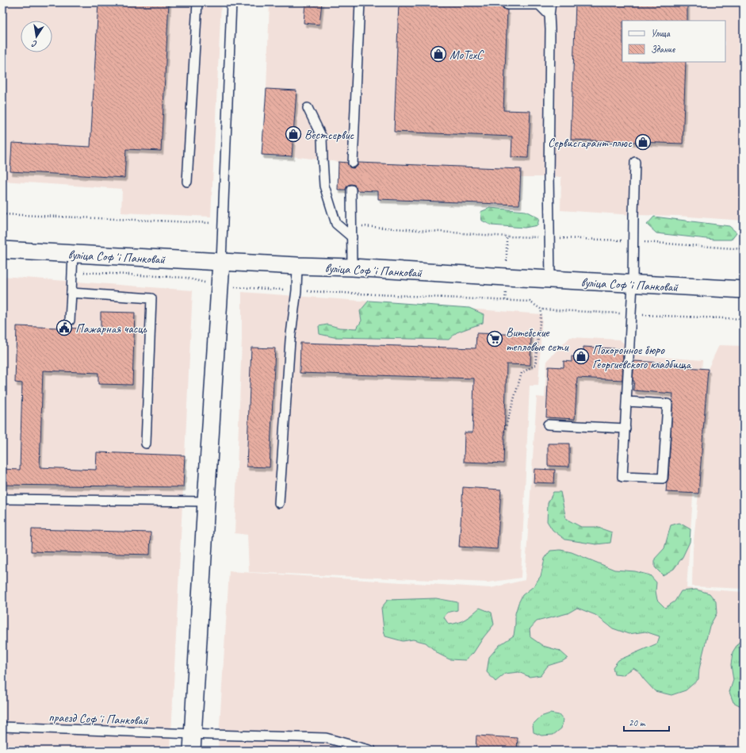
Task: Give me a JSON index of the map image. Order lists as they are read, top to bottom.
{
  "streets": {
    "street": ["вуліца Софʼі Панковай"],
    "lane": ["праезд Софʼі Панковай"]
  },
  "places": {
    "shop": [
      "MoTexC",
      "Вестсервис",
      "Сервисгарант-плюс",
      "Похоронное бюро Георгиевского кладбища"
    ],
    "public building": ["Пажарная часць"],
    "supermarket": ["Витебские тепловые сети"]
  },
  "legend": ["Улица", "Здание"],
  "scale_bar": "20 m",
  "north": "bottom"
}
